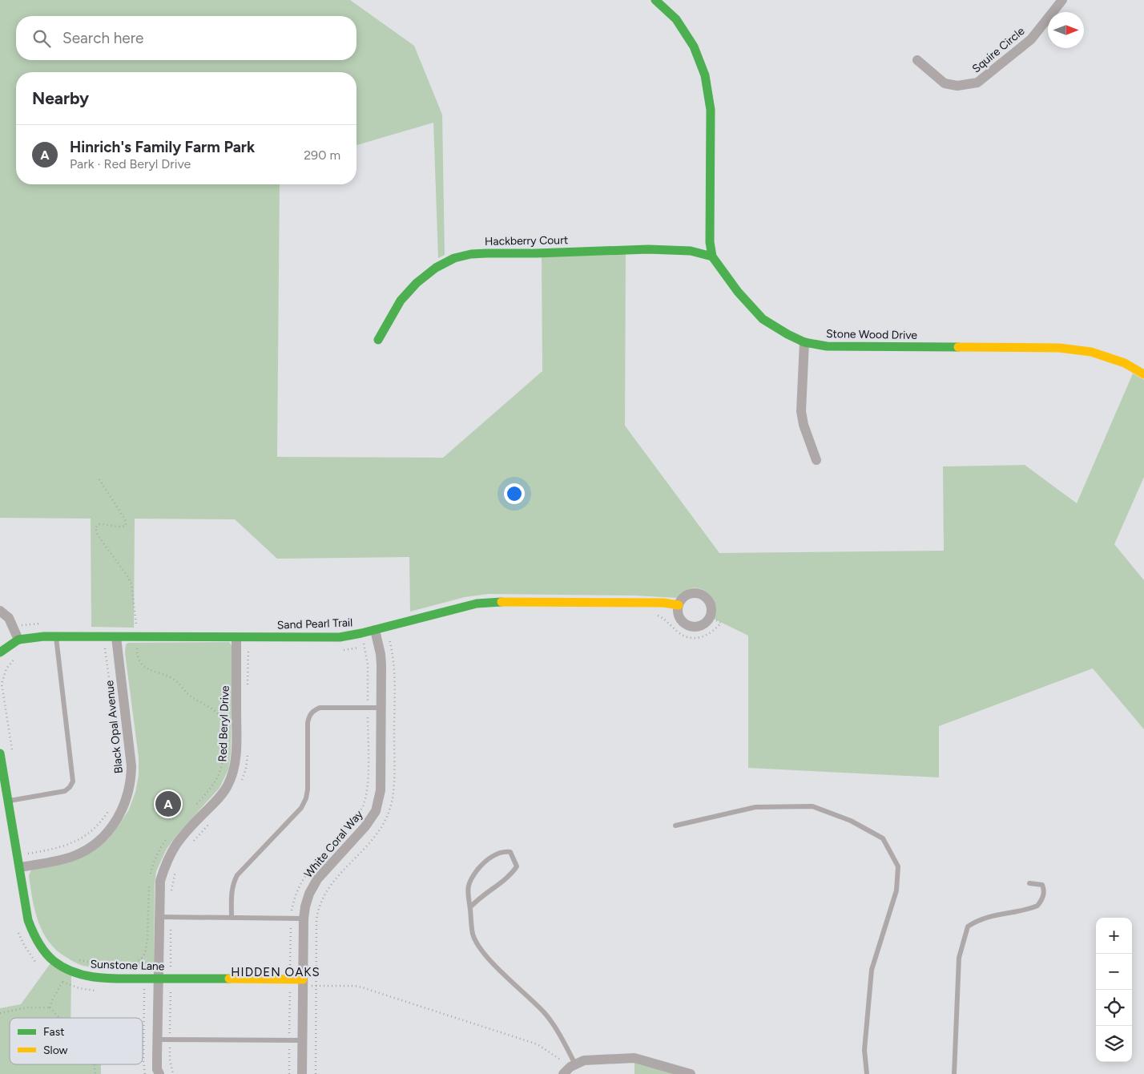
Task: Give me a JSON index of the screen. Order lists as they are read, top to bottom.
{
  "streets": {
    "street": [
      "Squire Circle",
      "Hackberry Court",
      "Stone Wood Drive",
      "Sand Pearl Trail",
      "Red Beryl Drive",
      "Black Opal Avenue",
      "White Coral Way",
      "Sunstone Lane"
    ]
  },
  "crossings": [
    ["Hackberry Court", "Stone Wood Drive"],
    ["Sand Pearl Trail", "Red Beryl Drive"],
    ["Sand Pearl Trail", "Black Opal Avenue"],
    ["Sand Pearl Trail", "White Coral Way"],
    ["Red Beryl Drive", "Sunstone Lane"],
    ["Black Opal Avenue", "Sunstone Lane"],
    ["White Coral Way", "Sunstone Lane"]
  ],
  "districts": ["HIDDEN OAKS"],
  "legend": ["Fast", "Slow"],
  "north": "right",
  "page": {
    "search": "Search here",
    "heading": "Nearby",
    "list": [
      {
        "mark": "A",
        "name": "Hinrich's Family Farm Park",
        "note": "Park · Red Beryl Drive",
        "value": "290 m"
      }
    ],
    "pins": "A",
    "map_buttons": ["+", "−"]
  }
}
